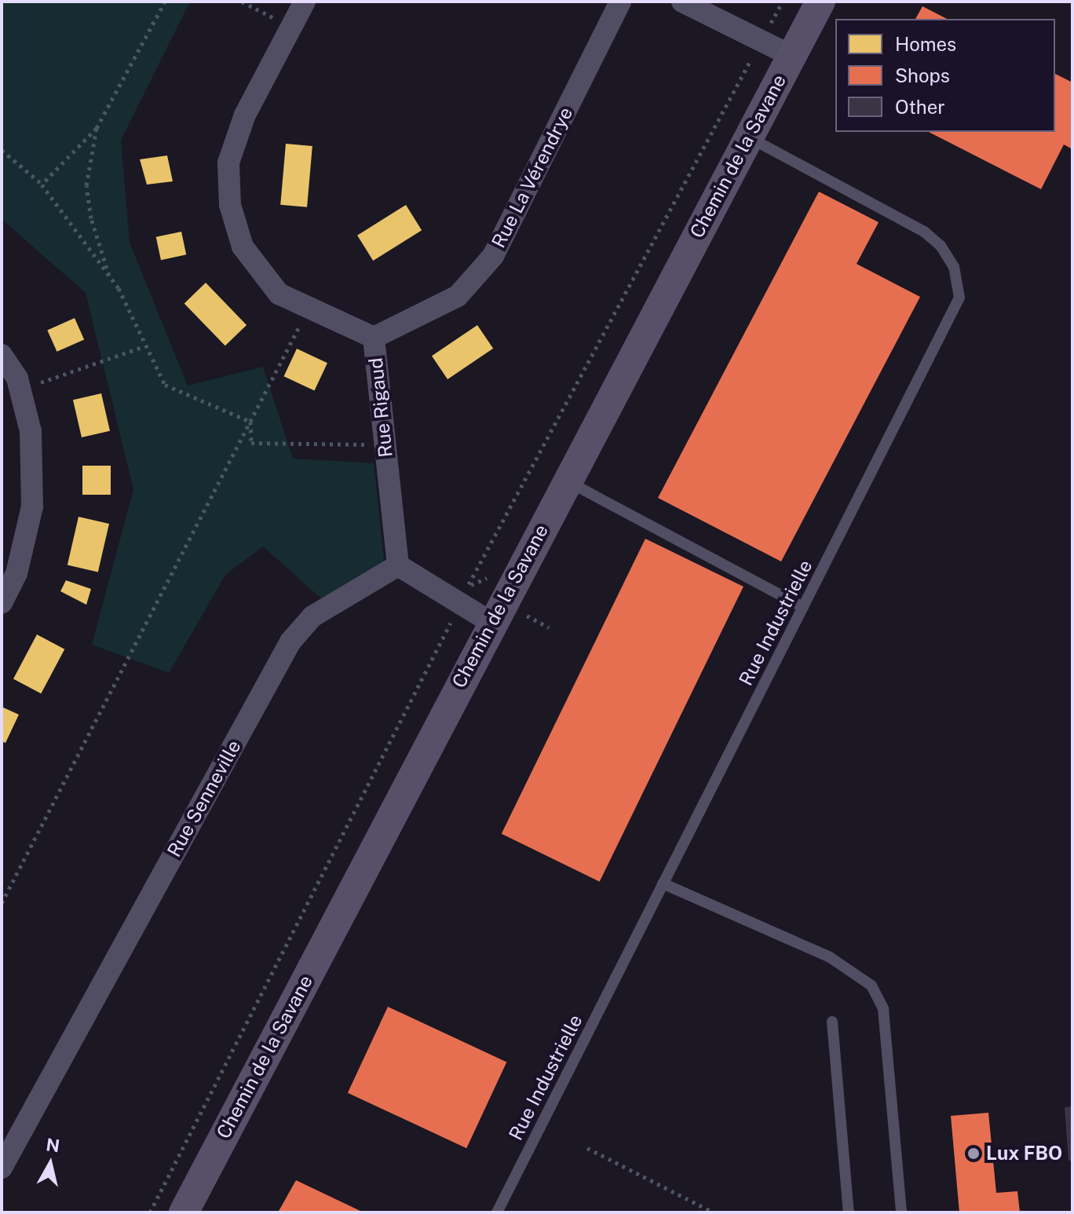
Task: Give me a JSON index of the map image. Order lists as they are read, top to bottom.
{
  "streets": {
    "street": [
      "Chemin de la Savane",
      "Rue La Vérendrye",
      "Rue Rigaud",
      "Rue Senneville"
    ],
    "lane": ["Rue Industrielle"]
  },
  "crossings": [
    ["Chemin de la Savane", "Rue Industrielle"],
    ["Rue La Vérendrye", "Rue Rigaud"],
    ["Rue Rigaud", "Rue Senneville"]
  ],
  "places": ["Lux FBO"],
  "legend": ["Homes", "Shops", "Other"],
  "north": "top"
}
